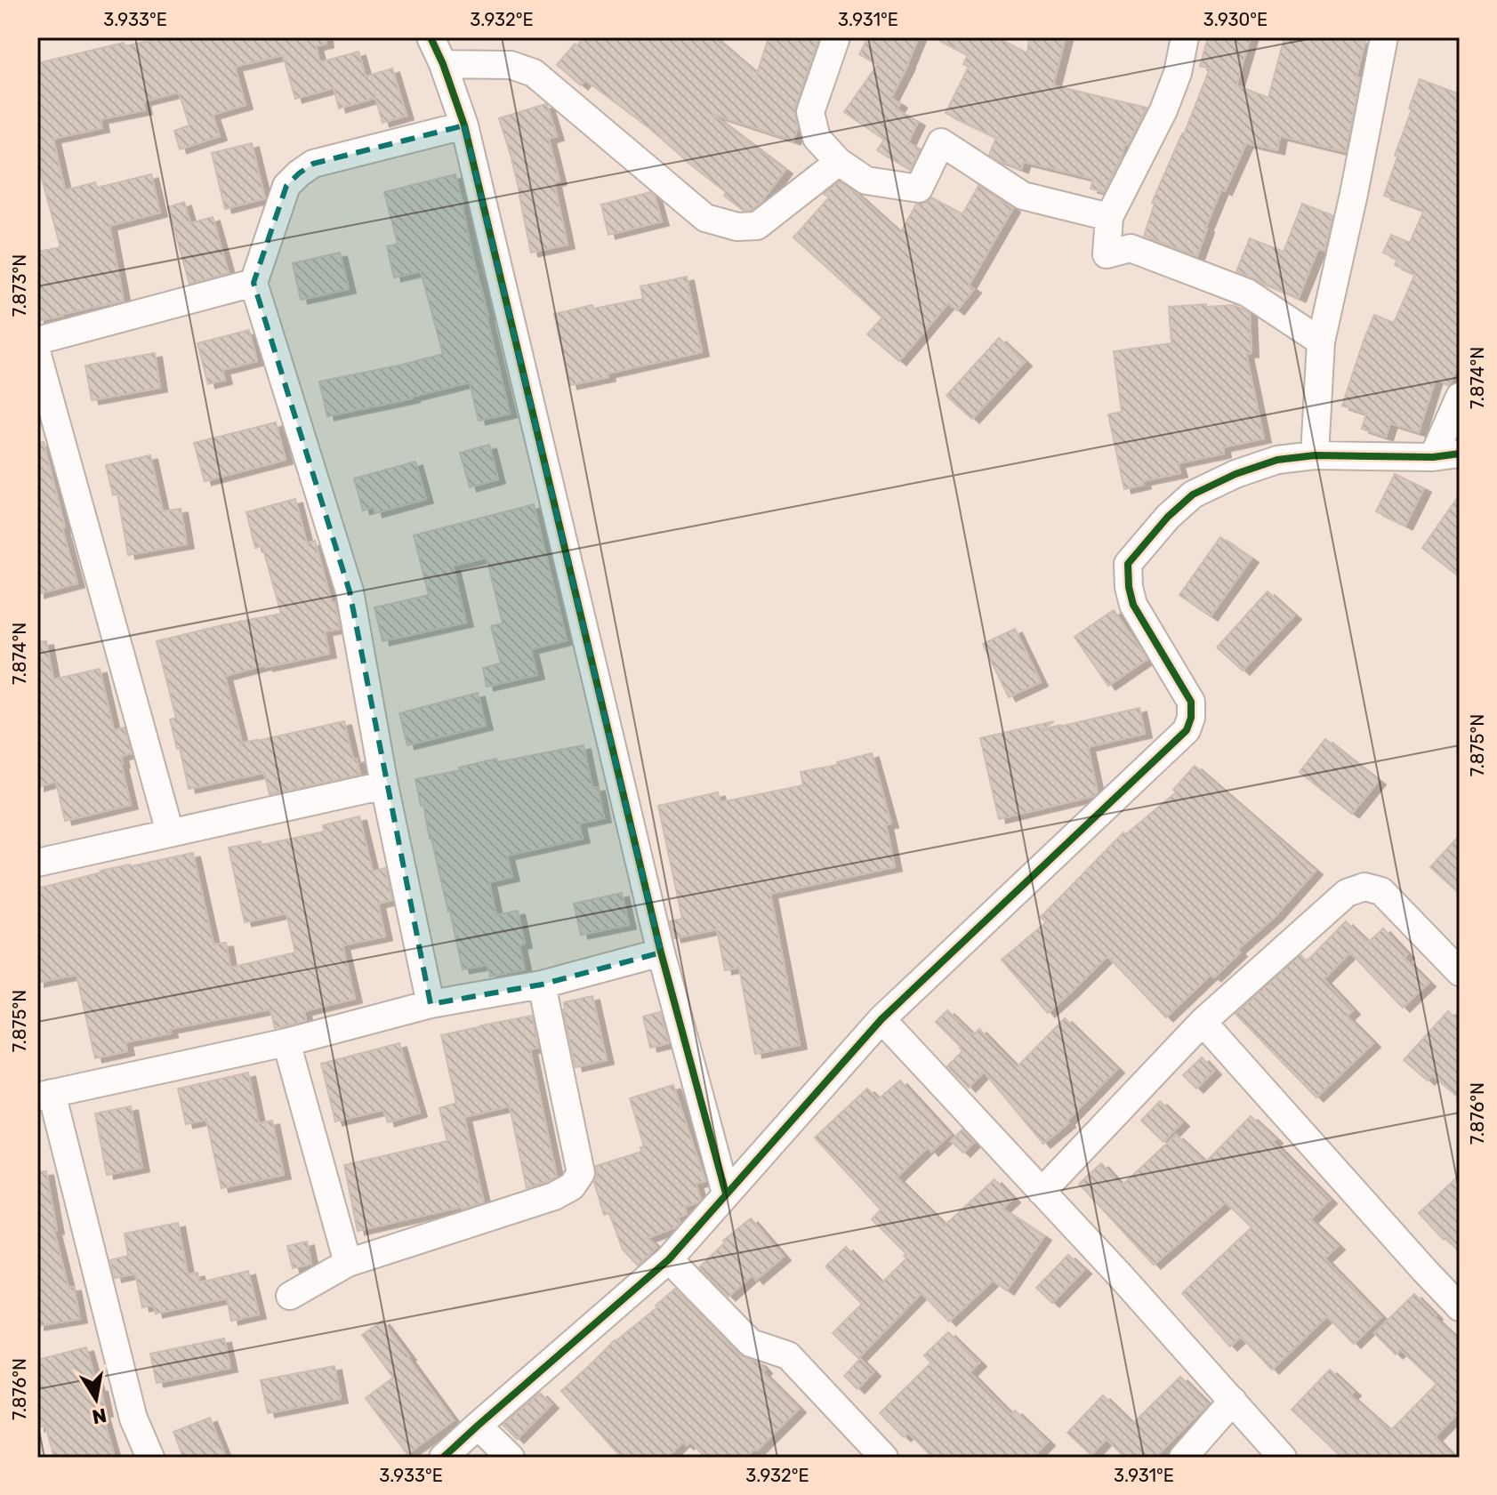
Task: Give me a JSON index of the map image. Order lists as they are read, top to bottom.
{
  "north": "bottom",
  "coordinates": [
    "3.933°E",
    "3.932°E",
    "3.931°E",
    "3.930°E",
    "7.873°N",
    "7.874°N",
    "7.875°N",
    "7.876°N"
  ]
}
